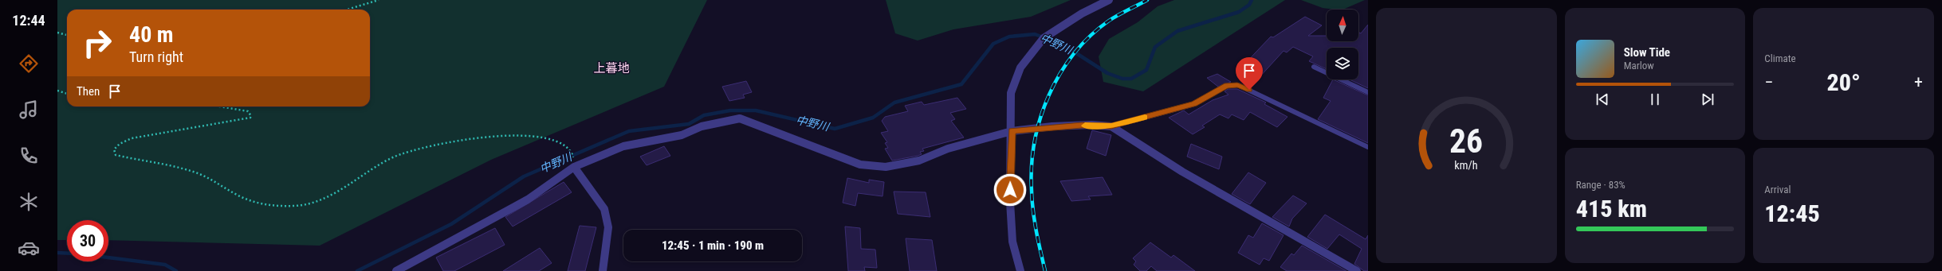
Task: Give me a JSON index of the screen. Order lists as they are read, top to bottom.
{
  "districts": ["上暮地"],
  "water": ["中野川"],
  "north": "top",
  "page": {
    "tabs": "12:44",
    "tile": [
      "Climate",
      ["Range · 83%", "415 km"],
      ["Arrival", "12:45"]
    ],
    "turn": ["40 m", "Turn right"],
    "song": ["Slow Tide", "Marlow"],
    "heat": ["−", "20°", "+"],
    "then": "Then",
    "limit": "30",
    "trip": "12:45 · 1 min · 190 m",
    "gauge": ["26", "km/h"]
  }
}
